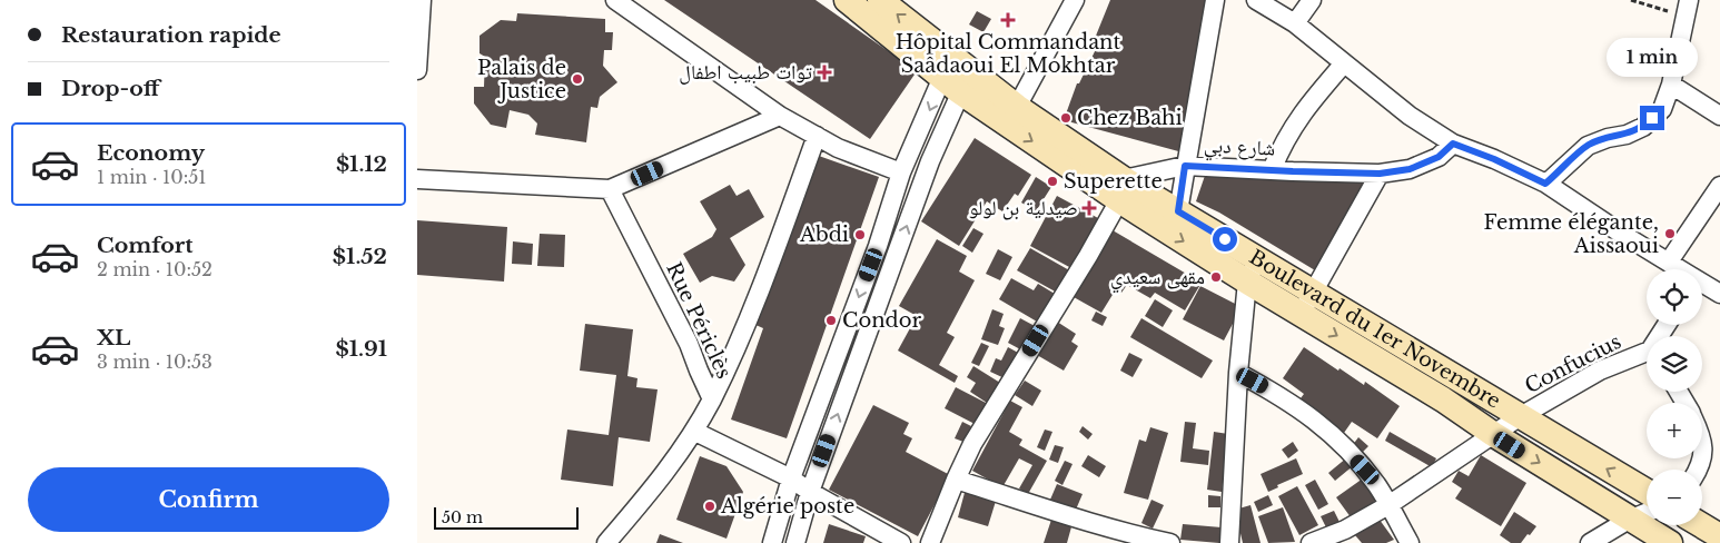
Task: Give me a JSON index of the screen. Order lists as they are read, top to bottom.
{
  "streets": {
    "main road": ["Boulevard du 1er Novembre"],
    "street": ["شارع دبي", "Rue Périclès", "Confucius"]
  },
  "crossings": [
    ["شارع دبي", "Boulevard du 1er Novembre"],
    ["Boulevard du 1er Novembre", "Confucius"]
  ],
  "places": {
    "health": ["Hôpital Commandant Saâdaoui El Mokhtar", "توات طبيب اطفال", "صيدلية بن لولو"],
    "other": [
      "Palais de Justice",
      "Chez Bahi",
      "Superette",
      "Femme élégante, Aissaoui",
      "Abdi",
      "مقهى سعيدي",
      "Condor",
      "Algérie poste"
    ]
  },
  "scale_bar": "50 m",
  "page": {
    "banner": ["Restauration rapide", "Drop-off"],
    "bubble": "1 min",
    "list": [
      {
        "name": "Economy",
        "note": "1 min · 10:51",
        "value": "$1.12"
      },
      {
        "name": "Comfort",
        "note": "2 min · 10:52",
        "value": "$1.52"
      },
      {
        "name": "XL",
        "note": "3 min · 10:53",
        "value": "$1.91"
      }
    ],
    "map_buttons": ["+", "−"],
    "buttons": "Confirm",
    "scale": "50 m"
  }
}
